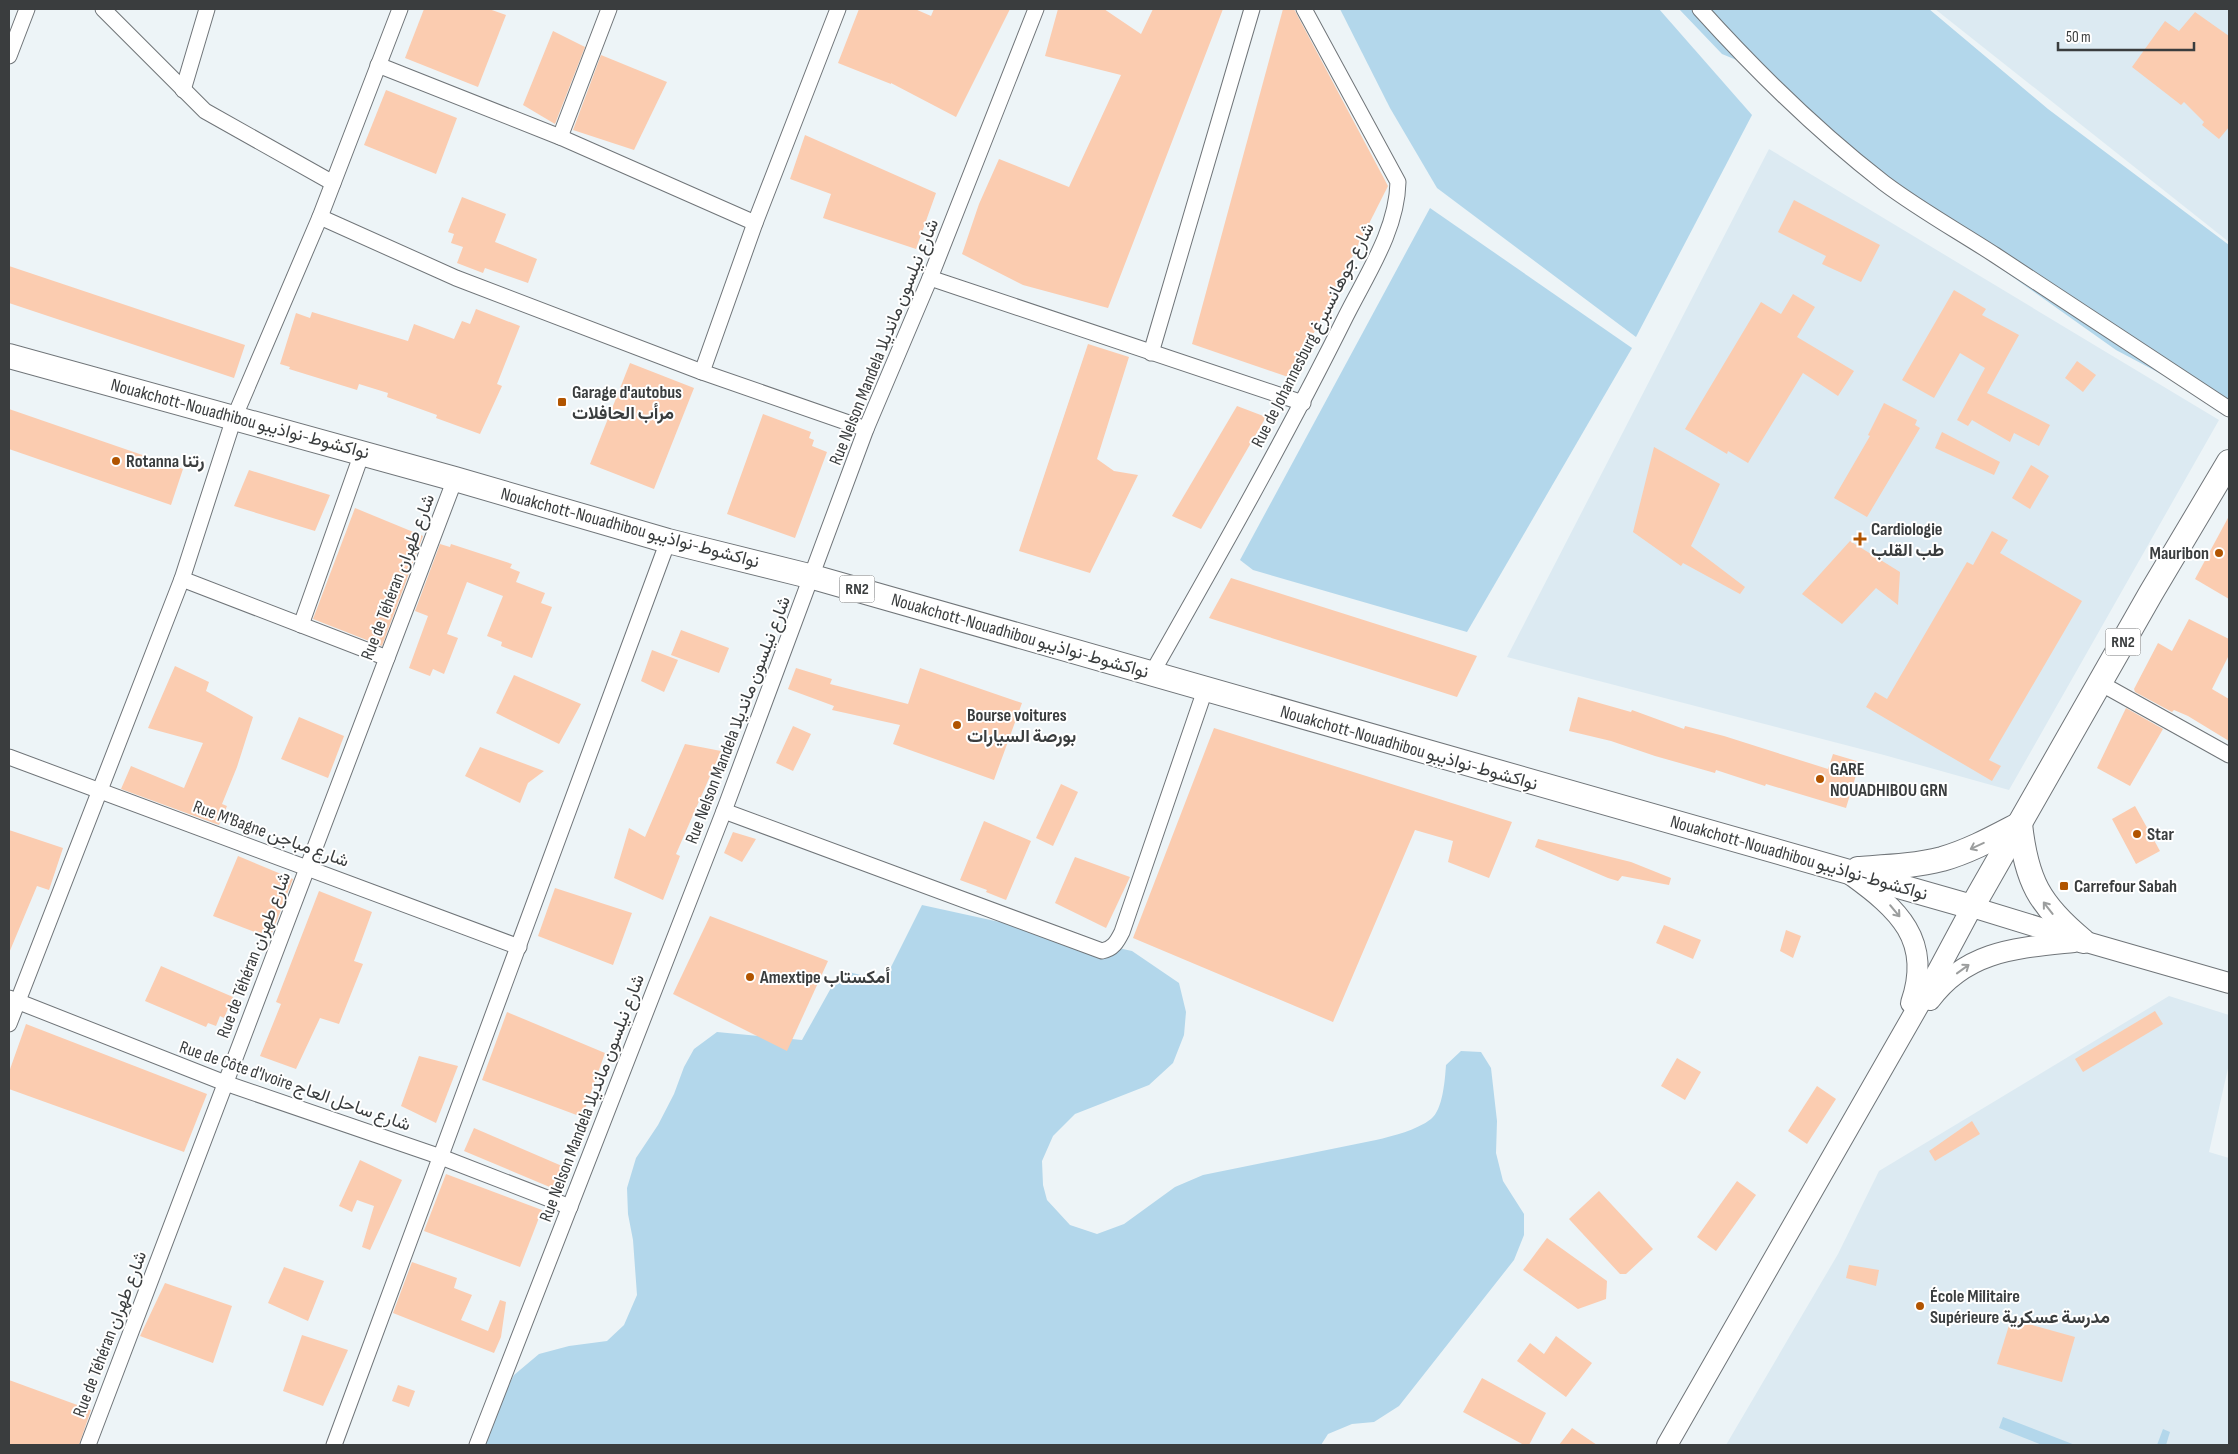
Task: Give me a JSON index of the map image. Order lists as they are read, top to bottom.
{
  "streets": {
    "highway": ["Nouakchott-Nouadhibou نواكشوط-نواذيبو", "RN2"],
    "street": [
      "Rue de Johannesburg شارع جوهانسبرغ",
      "Rue Nelson Mandela شارع نيلسون مانديلا",
      "Rue de Téhéran شارع طهران",
      "Rue M'Bagne شارع مباجن",
      "Rue de Côte d'Ivoire شارع ساحل العاج"
    ]
  },
  "crossings": [
    ["Rue de Johannesburg شارع جوهانسبرغ", "Nouakchott-Nouadhibou نواكشوط-نواذيبو"],
    ["Rue Nelson Mandela شارع نيلسون مانديلا", "Nouakchott-Nouadhibou نواكشوط-نواذيبو"],
    ["Rue Nelson Mandela شارع نيلسون مانديلا", "Rue de Côte d'Ivoire شارع ساحل العاج"],
    ["Nouakchott-Nouadhibou نواكشوط-نواذيبو", "Rue de Téhéran شارع طهران"],
    ["Nouakchott-Nouadhibou نواكشوط-نواذيبو", "RN2"],
    ["Rue de Téhéran شارع طهران", "Rue M'Bagne شارع مباجن"],
    ["Rue de Téhéran شارع طهران", "Rue de Côte d'Ivoire شارع ساحل العاج"]
  ],
  "places": {
    "transit": ["Garage d'autobus مرأب الحافلات", "Carrefour Sabah"],
    "other": [
      "Rotanna رتنا",
      "Mauribon",
      "Bourse voitures بورصة السيارات",
      "GARE NOUADHIBOU GRN",
      "Star",
      "Amextipe أمكستاب",
      "École Militaire Supérieure مدرسة عسكرية"
    ],
    "health": ["Cardiologie طب القلب"]
  },
  "scale_bar": "50 m"
}
